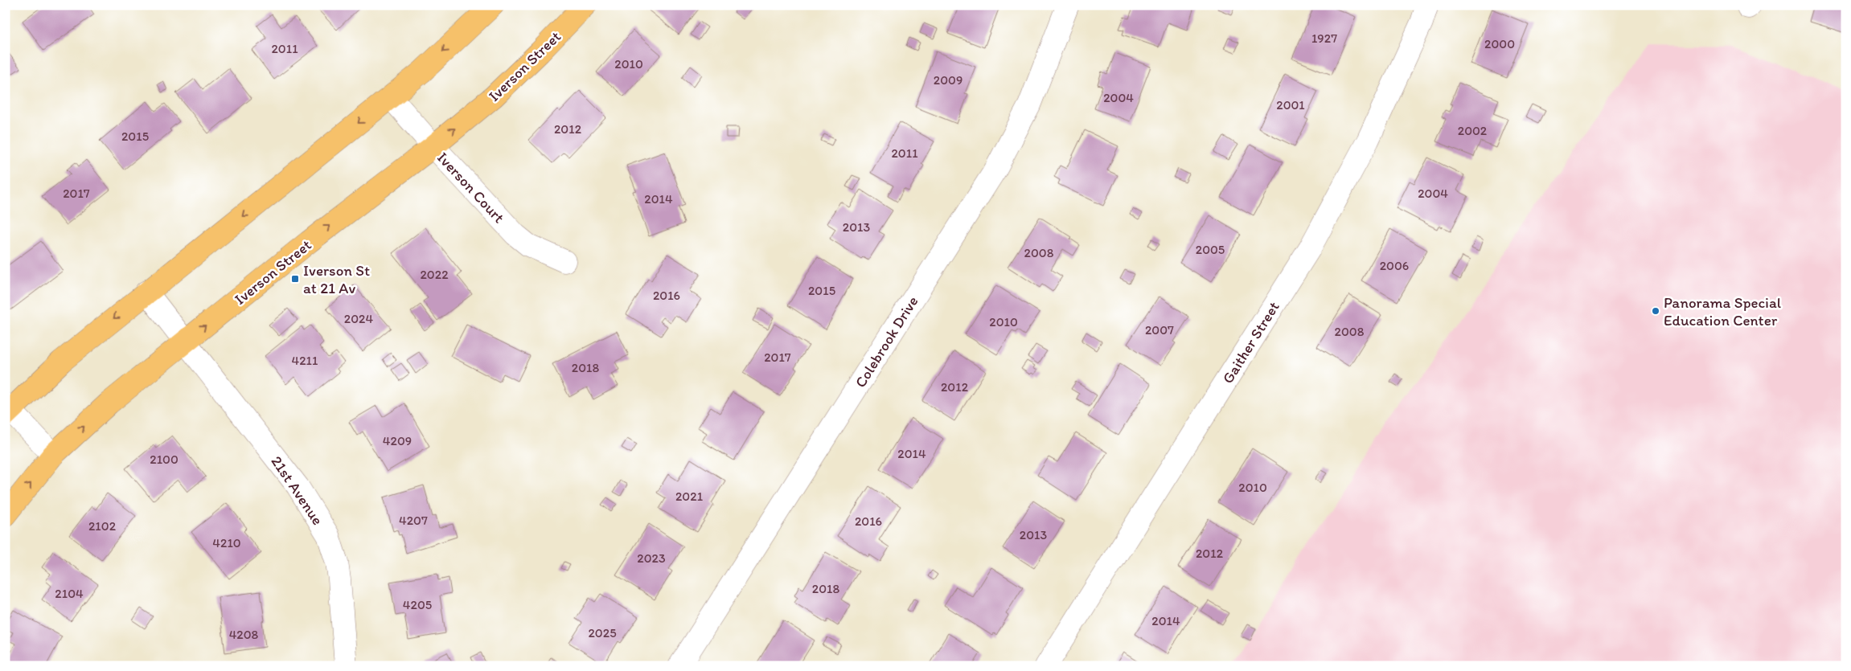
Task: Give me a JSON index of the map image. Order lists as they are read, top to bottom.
{
  "streets": {
    "main road": ["Iverson Street"],
    "street": [
      "Iverson Court",
      "Colebrook Drive",
      "Gaither Street",
      "21st Avenue"
    ]
  },
  "crossings": [
    ["Iverson Street", "Iverson Court"],
    ["Iverson Street", "21st Avenue"]
  ],
  "places": {
    "transit": ["Iverson St at 21 Av"],
    "other": ["Panorama Special Education Center"]
  },
  "house_numbers": [
    "1927",
    "2000",
    "2011",
    "2010",
    "2009",
    "2004",
    "2001",
    "2012",
    "2002",
    "2015",
    "2011",
    "2017",
    "2004",
    "2014",
    "2013",
    "2005",
    "2008",
    "2006",
    "2022",
    "2015",
    "2016",
    "2024",
    "2010",
    "2007",
    "2008",
    "2017",
    "4211",
    "2018",
    "2012",
    "4209",
    "2014",
    "2100",
    "2010",
    "2021",
    "4207",
    "2016",
    "2102",
    "2013",
    "4210",
    "2012",
    "2023",
    "2018",
    "2104",
    "4205",
    "2014",
    "2025",
    "4208"
  ]
}
